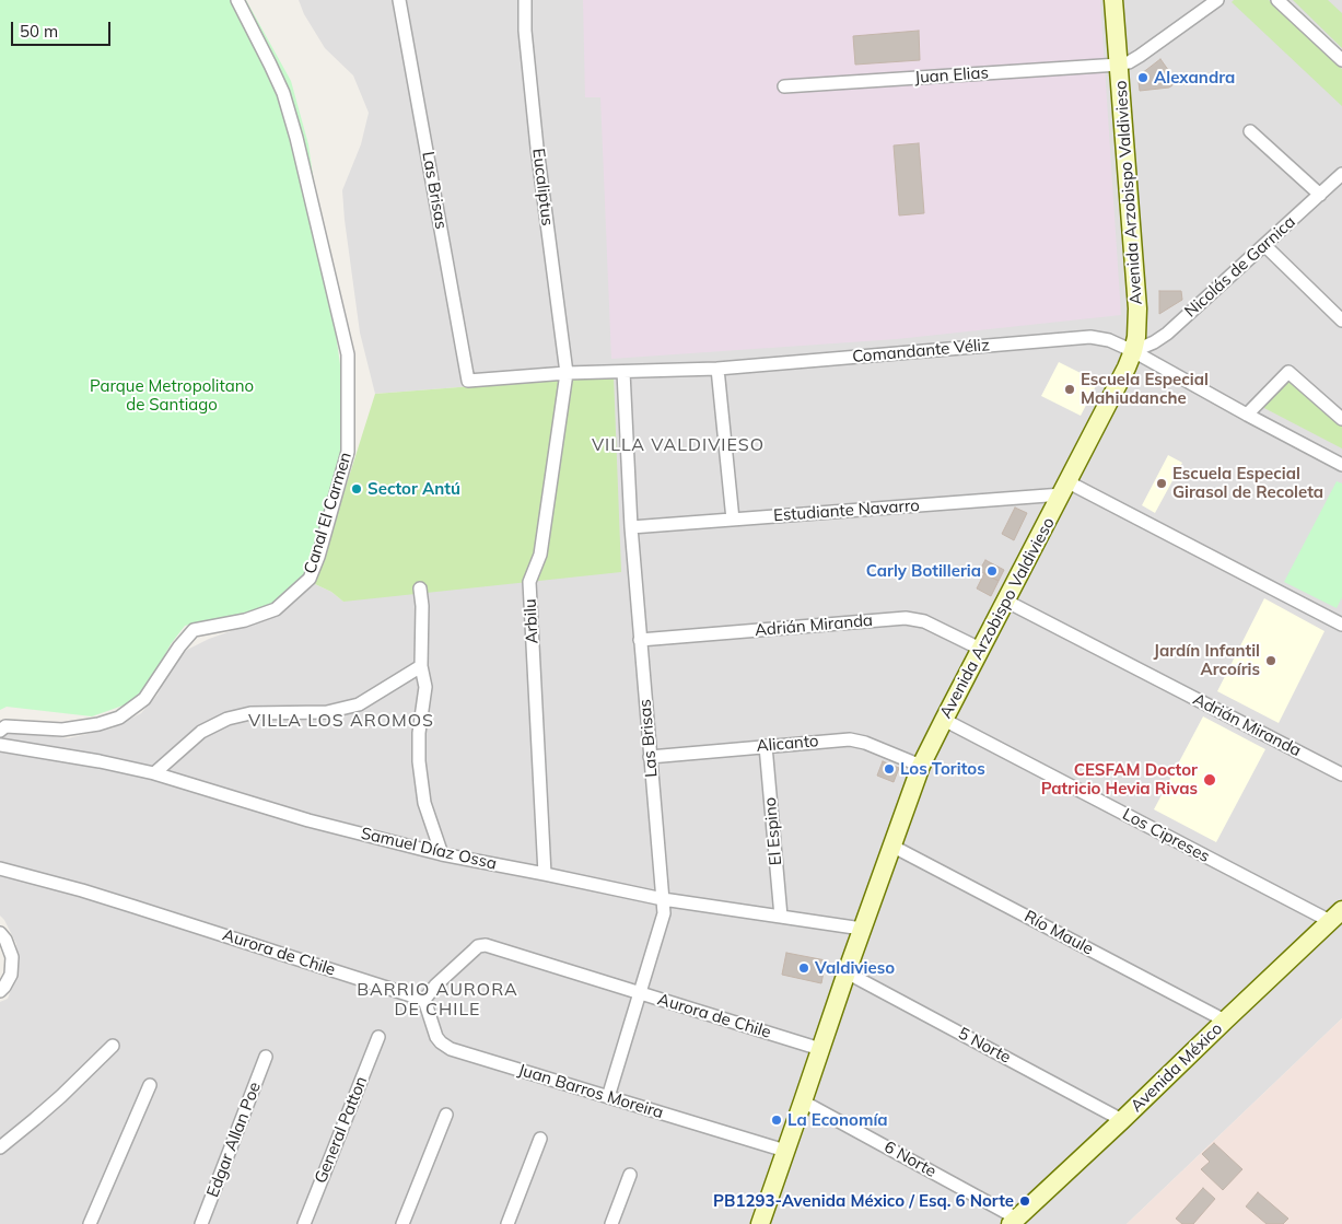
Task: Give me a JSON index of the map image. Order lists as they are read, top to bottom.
{
  "streets": {
    "street": [
      "Juan Elias",
      "Eucaliptus",
      "Las Brisas",
      "Avenida Arzobispo Valdivieso",
      "Nicolás de Garnica",
      "Comandante Véliz",
      "Estudiante Navarro",
      "Canal El Carmen",
      "Arbilu",
      "Adrián Miranda",
      "Alicanto",
      "El Espino",
      "Los Cipreses",
      "Samuel Díaz Ossa",
      "Río Maule",
      "Aurora de Chile",
      "5 Norte",
      "Avenida México",
      "Juan Barros Moreira",
      "General Patton",
      "Edgar Allan Poe",
      "6 Norte"
    ]
  },
  "crossings": [
    ["Juan Elias", "Avenida Arzobispo Valdivieso"],
    ["Eucaliptus", "Comandante Véliz"],
    ["Eucaliptus", "Arbilu"],
    ["Las Brisas", "Comandante Véliz"],
    ["Las Brisas", "Estudiante Navarro"],
    ["Las Brisas", "Adrián Miranda"],
    ["Las Brisas", "Alicanto"],
    ["Las Brisas", "Samuel Díaz Ossa"],
    ["Las Brisas", "Aurora de Chile"],
    ["Las Brisas", "Juan Barros Moreira"],
    ["Avenida Arzobispo Valdivieso", "Nicolás de Garnica"],
    ["Avenida Arzobispo Valdivieso", "Comandante Véliz"],
    ["Avenida Arzobispo Valdivieso", "Estudiante Navarro"],
    ["Avenida Arzobispo Valdivieso", "Adrián Miranda"],
    ["Avenida Arzobispo Valdivieso", "Alicanto"],
    ["Avenida Arzobispo Valdivieso", "Los Cipreses"],
    ["Avenida Arzobispo Valdivieso", "Samuel Díaz Ossa"],
    ["Avenida Arzobispo Valdivieso", "Río Maule"],
    ["Avenida Arzobispo Valdivieso", "Aurora de Chile"],
    ["Avenida Arzobispo Valdivieso", "5 Norte"],
    ["Avenida Arzobispo Valdivieso", "Juan Barros Moreira"],
    ["Avenida Arzobispo Valdivieso", "6 Norte"],
    ["Nicolás de Garnica", "Comandante Véliz"],
    ["Comandante Véliz", "Arbilu"],
    ["Arbilu", "Samuel Díaz Ossa"],
    ["Alicanto", "El Espino"],
    ["El Espino", "Samuel Díaz Ossa"],
    ["Los Cipreses", "Avenida México"],
    ["Río Maule", "Avenida México"],
    ["Aurora de Chile", "Juan Barros Moreira"],
    ["5 Norte", "Avenida México"],
    ["Avenida México", "6 Norte"]
  ],
  "districts": ["VILLA VALDIVIESO", "VILLA LOS AROMOS", "BARRIO AURORA DE CHILE"],
  "parks": ["Parque Metropolitano de Santiago"],
  "places": [
    "Alexandra",
    "Escuela Especial Mahiudanche",
    "Escuela Especial Girasol de Recoleta",
    "Sector Antú",
    "Carly Botilleria",
    "Jardín Infantil Arcoíris",
    "Los Toritos",
    "CESFAM Doctor Patricio Hevia Rivas",
    "Valdivieso",
    "La Economía",
    "PB1293-Avenida México / Esq. 6 Norte"
  ],
  "scale_bar": "50 m"
}
